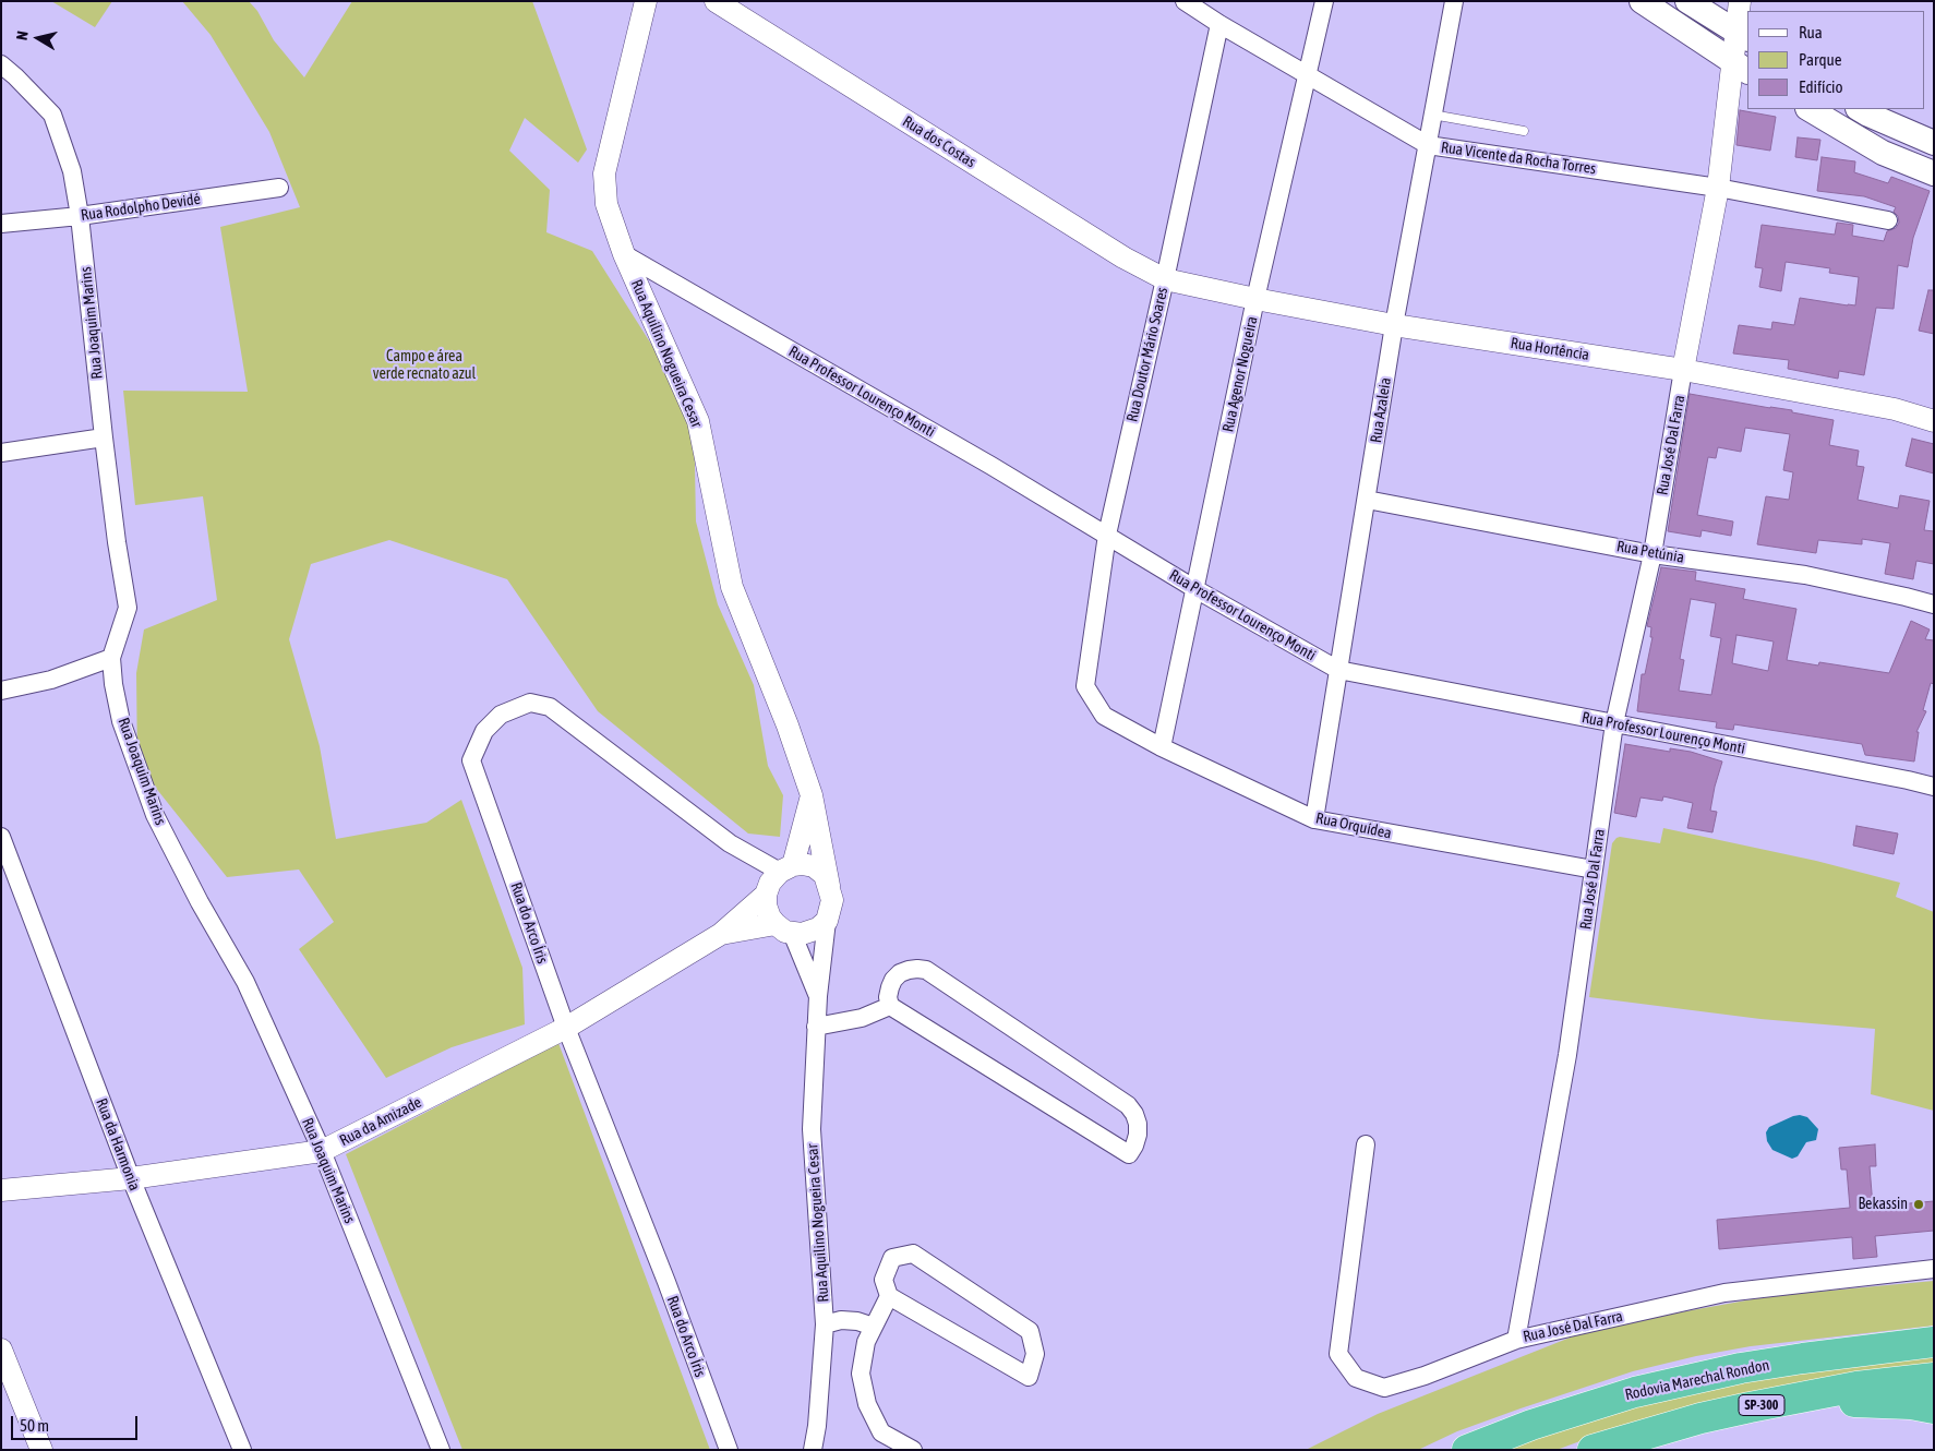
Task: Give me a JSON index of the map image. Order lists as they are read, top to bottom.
{
  "streets": {
    "highway": ["Rodovia Marechal Rondon", "SP-300"],
    "street": [
      "Rua dos Costas",
      "Rua Vicente da Rocha Torres",
      "Rua Rodolpho Devidé",
      "Rua Joaquim Marins",
      "Rua Hortência",
      "Rua Aquilino Nogueira Cesar",
      "Rua Doutor Mário Soares",
      "Rua Agenor Nogueira",
      "Rua Professor Lourenço Monti",
      "Rua Azaleia",
      "Rua José Dal Farra",
      "Rua Petúnia",
      "Rua Orquídea",
      "Rua do Arco Íris",
      "Rua da Amizade",
      "Rua da Harmonia"
    ]
  },
  "crossings": [
    ["Rua dos Costas", "Rua Hortência"],
    ["Rua dos Costas", "Rua Doutor Mário Soares"],
    ["Rua Vicente da Rocha Torres", "Rua Doutor Mário Soares"],
    ["Rua Vicente da Rocha Torres", "Rua Agenor Nogueira"],
    ["Rua Vicente da Rocha Torres", "Rua Azaleia"],
    ["Rua Vicente da Rocha Torres", "Rua José Dal Farra"],
    ["Rua Rodolpho Devidé", "Rua Joaquim Marins"],
    ["Rua Joaquim Marins", "Rua da Amizade"],
    ["Rua Hortência", "Rua Doutor Mário Soares"],
    ["Rua Hortência", "Rua Agenor Nogueira"],
    ["Rua Hortência", "Rua Azaleia"],
    ["Rua Hortência", "Rua José Dal Farra"],
    ["Rua Aquilino Nogueira Cesar", "Rua Professor Lourenço Monti"],
    ["Rua Aquilino Nogueira Cesar", "Rua do Arco Íris"],
    ["Rua Aquilino Nogueira Cesar", "Rua da Amizade"],
    ["Rua Doutor Mário Soares", "Rua Professor Lourenço Monti"],
    ["Rua Doutor Mário Soares", "Rua Orquídea"],
    ["Rua Agenor Nogueira", "Rua Professor Lourenço Monti"],
    ["Rua Agenor Nogueira", "Rua Orquídea"],
    ["Rua Professor Lourenço Monti", "Rua Azaleia"],
    ["Rua Professor Lourenço Monti", "Rua José Dal Farra"],
    ["Rua Azaleia", "Rua Petúnia"],
    ["Rua Azaleia", "Rua Orquídea"],
    ["Rua José Dal Farra", "Rua Petúnia"],
    ["Rua José Dal Farra", "Rua Orquídea"],
    ["Rua do Arco Íris", "Rua da Amizade"],
    ["Rua da Amizade", "Rua da Harmonia"]
  ],
  "parks": ["Campo e área verde recnato azul"],
  "places": ["Bekassin"],
  "legend": ["Rua", "Parque", "Edifício"],
  "scale_bar": "50 m",
  "north": "left"
}
